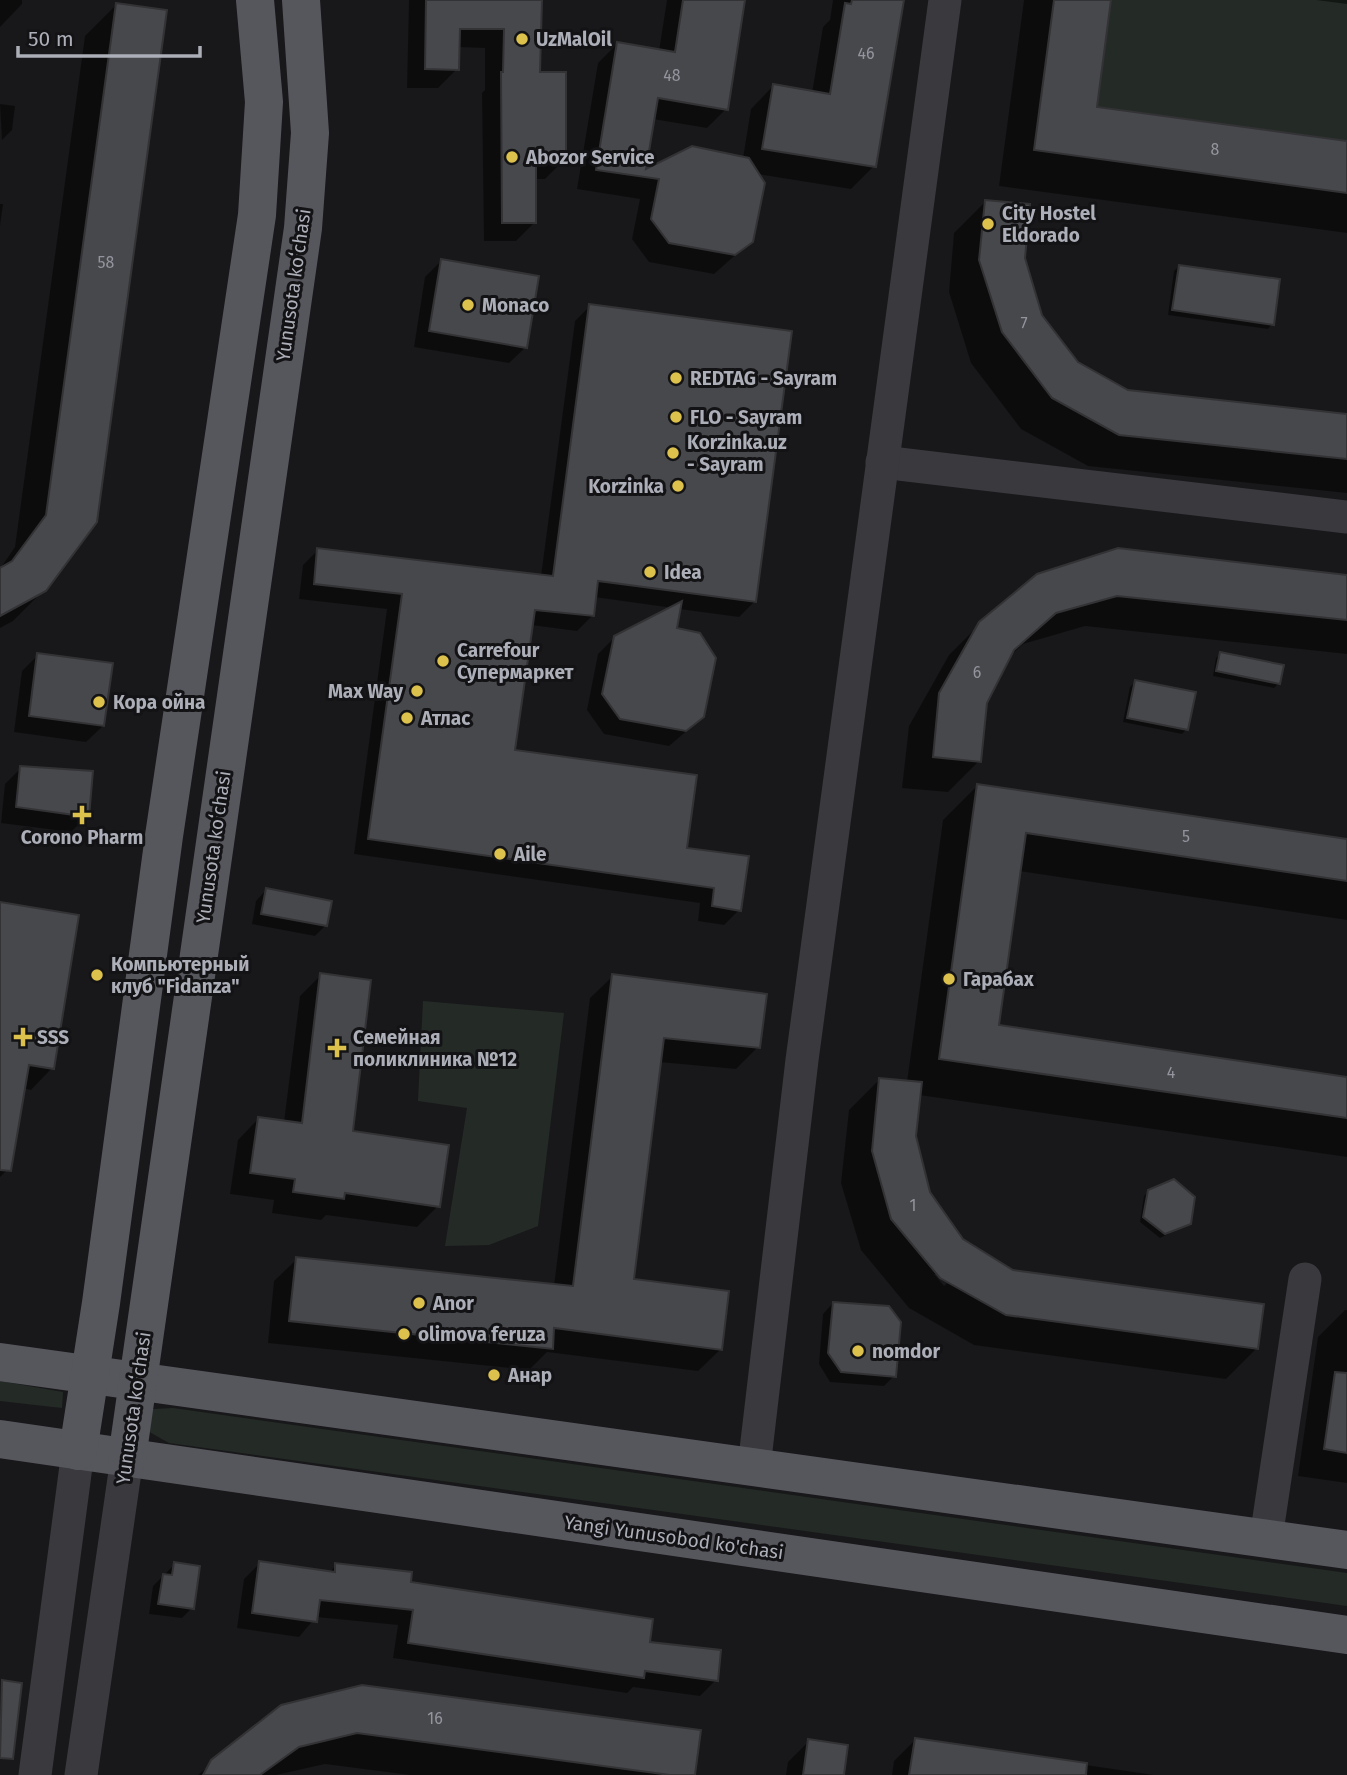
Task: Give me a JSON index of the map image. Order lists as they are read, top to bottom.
{
  "streets": {
    "main road": ["Yunusota koʻchasi", "Yangi Yunusobod ko'chasi"]
  },
  "crossings": [
    ["Yunusota koʻchasi", "Yangi Yunusobod ko'chasi"]
  ],
  "places": {
    "other": [
      "UzMalOil",
      "Abozor Service",
      "City Hostel Eldorado",
      "Monaco",
      "REDTAG - Sayram",
      "FLO - Sayram",
      "Korzinka.uz - Sayram",
      "Korzinka",
      "Idea",
      "Carrefour Супермаркет",
      "Max Way",
      "Кора ойна",
      "Атлас",
      "Aile",
      "Компьютерный клуб \"Fidanza\"",
      "Гарабах",
      "Anor",
      "olimova feruza",
      "nomdor",
      "Анар"
    ],
    "health": ["Corono Pharm", "SSS", "Семейная поликлиника №12"]
  },
  "house_numbers": [
    "46",
    "48",
    "8",
    "58",
    "7",
    "6",
    "5",
    "4",
    "1",
    "16"
  ],
  "scale_bar": "50 m"
}
